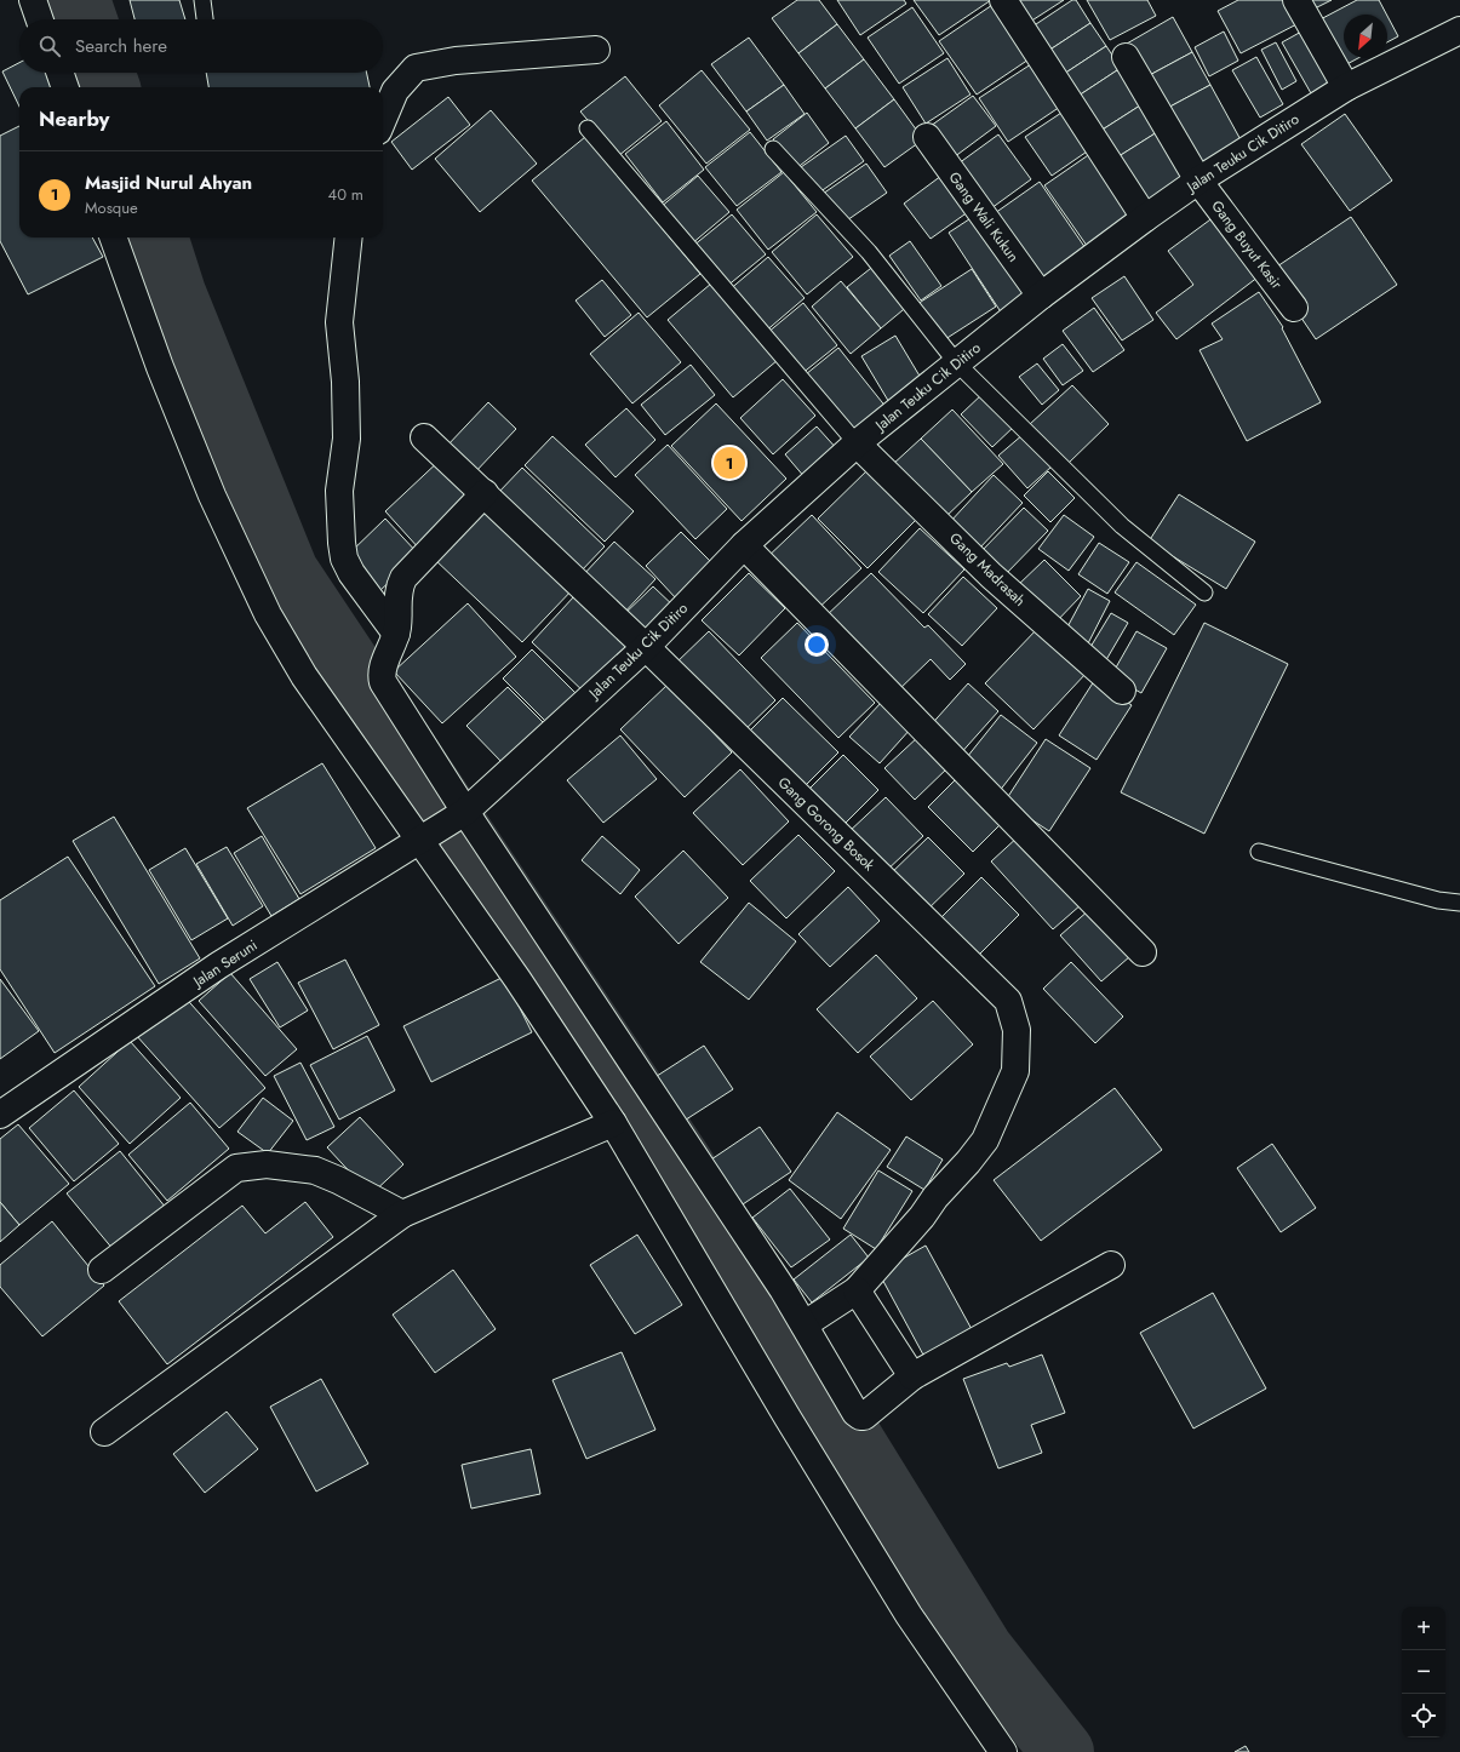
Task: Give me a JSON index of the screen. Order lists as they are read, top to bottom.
{
  "streets": {
    "street": [
      "Jalan Teuku Cik Ditiro",
      "Gang Wali Kukun",
      "Gang Buyut Kasir",
      "Gang Madrasah",
      "Gang Gorong Bosok",
      "Jalan Seruni"
    ]
  },
  "crossings": [
    ["Jalan Teuku Cik Ditiro", "Gang Wali Kukun"],
    ["Jalan Teuku Cik Ditiro", "Gang Buyut Kasir"],
    ["Jalan Teuku Cik Ditiro", "Gang Madrasah"],
    ["Jalan Teuku Cik Ditiro", "Gang Gorong Bosok"],
    ["Jalan Teuku Cik Ditiro", "Jalan Seruni"]
  ],
  "north": "bottom left",
  "page": {
    "search": "Search here",
    "heading": "Nearby",
    "list": [
      {
        "mark": "1",
        "name": "Masjid Nurul Ahyan",
        "note": "Mosque",
        "value": "40 m"
      }
    ],
    "pins": "1",
    "map_buttons": ["+", "−"]
  }
}
